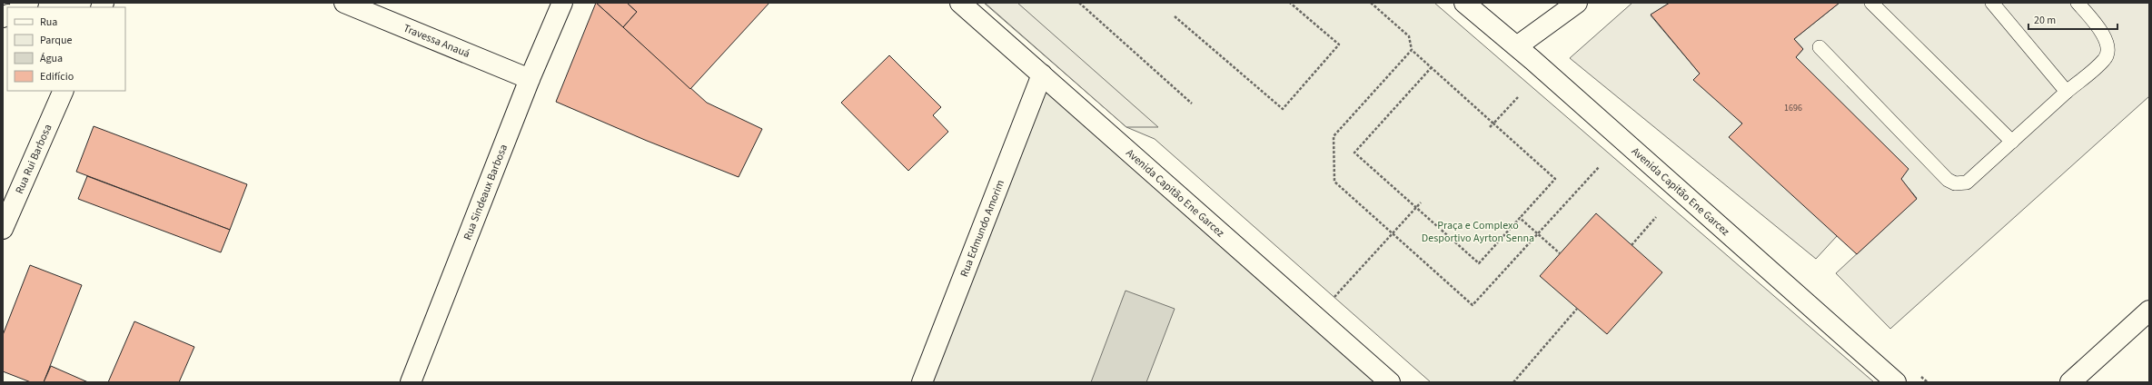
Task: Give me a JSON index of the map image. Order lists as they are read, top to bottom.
{
  "streets": {
    "street": [
      "Travessa Anauá",
      "Rua Rui Barbosa",
      "Rua Sindeaux Barbosa",
      "Avenida Capitão Ene Garcez",
      "Rua Edmundo Amorim"
    ]
  },
  "crossings": [
    ["Travessa Anauá", "Rua Sindeaux Barbosa"],
    ["Avenida Capitão Ene Garcez", "Rua Edmundo Amorim"]
  ],
  "parks": ["Praça e Complexo Desportivo Ayrton Senna"],
  "house_numbers": ["1696"],
  "legend": [
    "Rua",
    "Parque",
    "Água",
    "Edifício"
  ],
  "scale_bar": "20 m"
}
